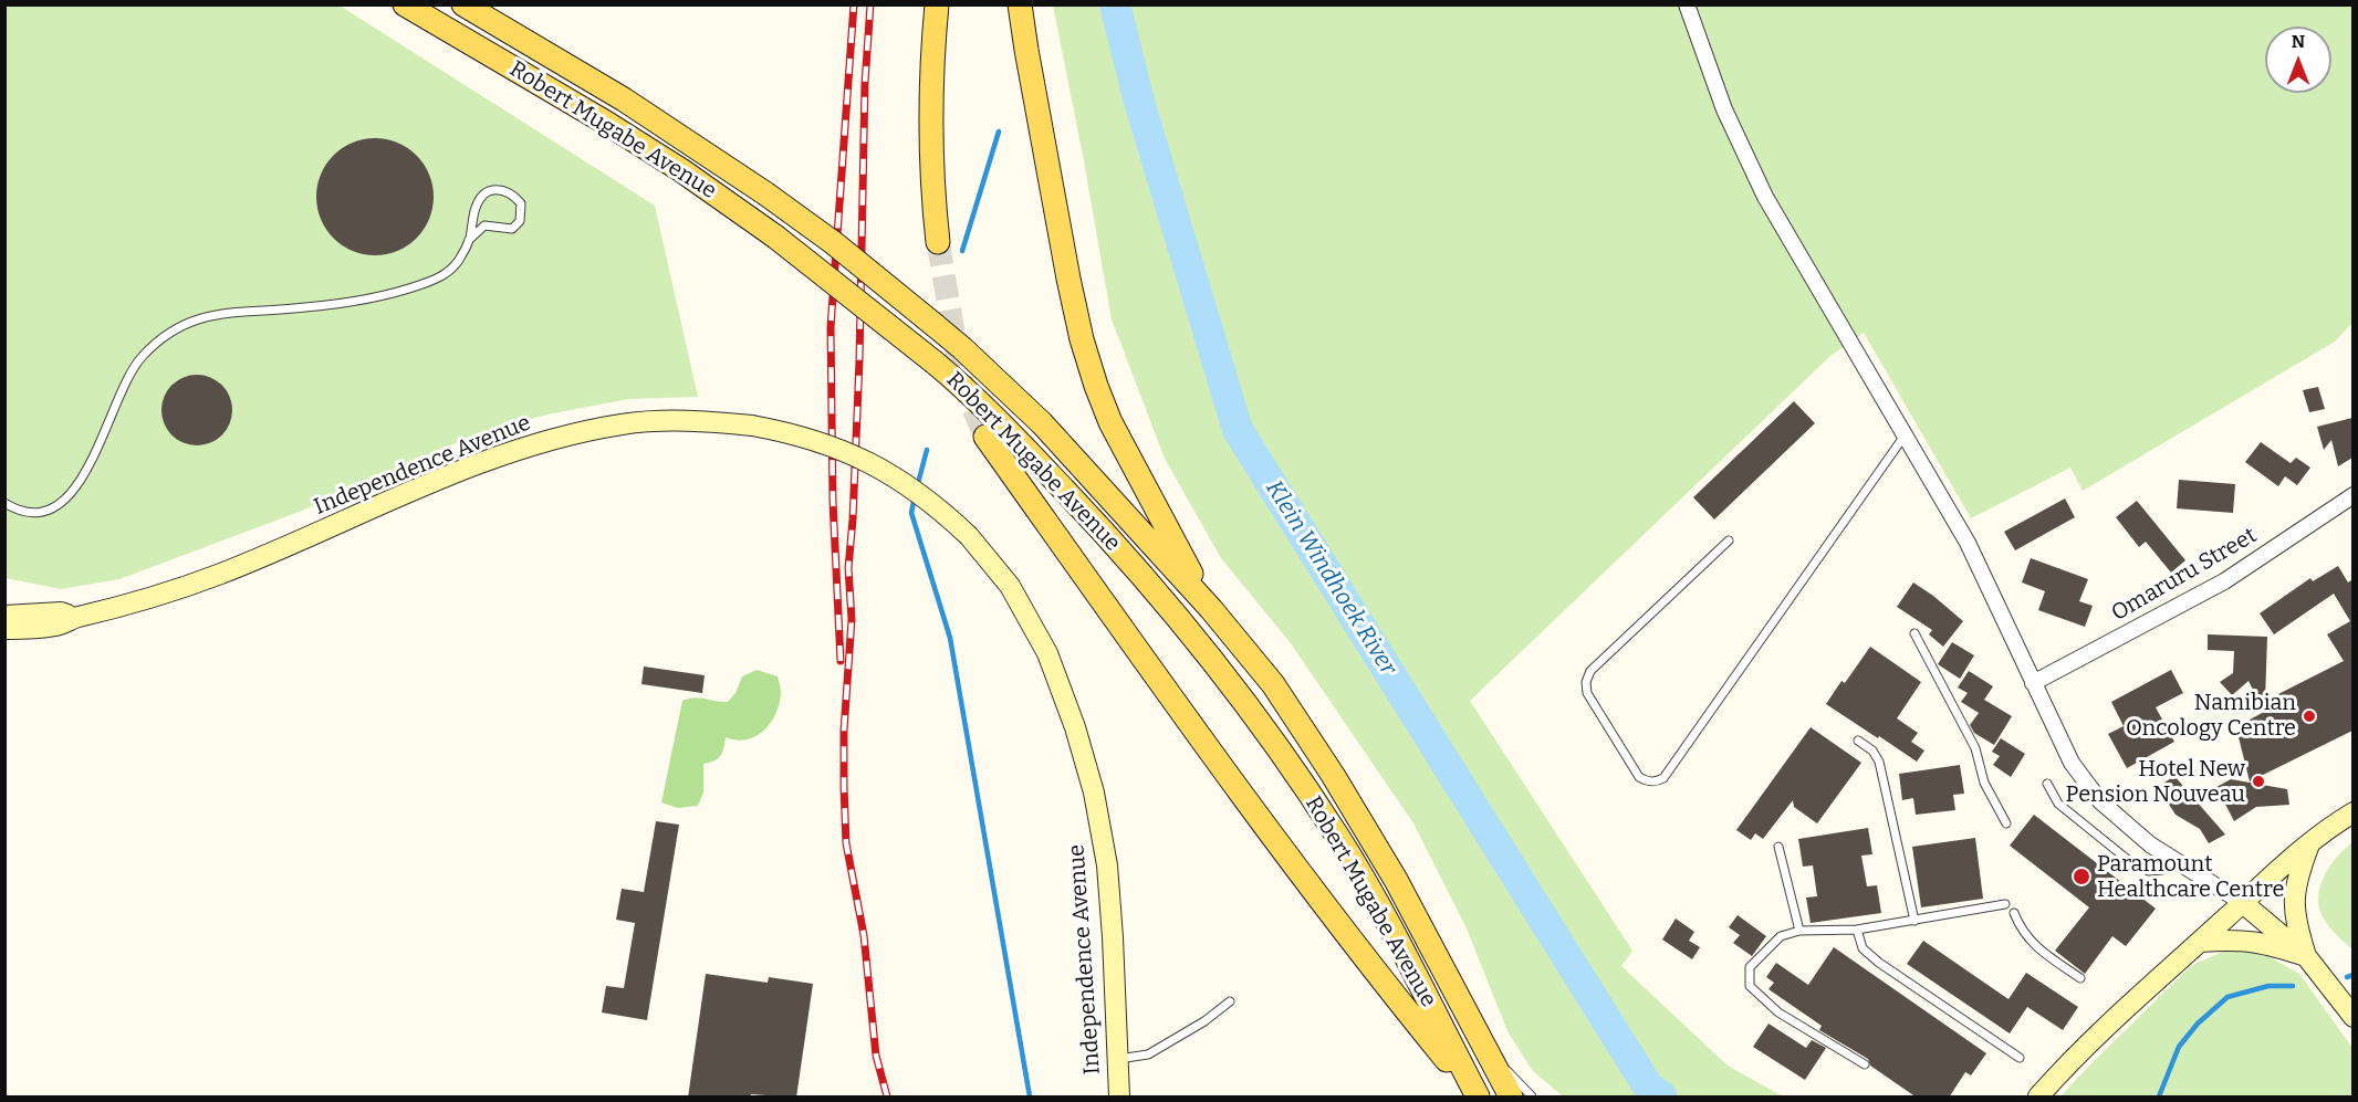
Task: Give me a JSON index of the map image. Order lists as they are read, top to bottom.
{
  "streets": {
    "main road": ["Robert Mugabe Avenue", "Independence Avenue"],
    "street": ["Omaruru Street"]
  },
  "water": ["Klein Windhoek River"],
  "places": ["Namibian Oncology Centre", "Hotel New Pension Nouveau", "Paramount Healthcare Centre"],
  "north": "top"
}
